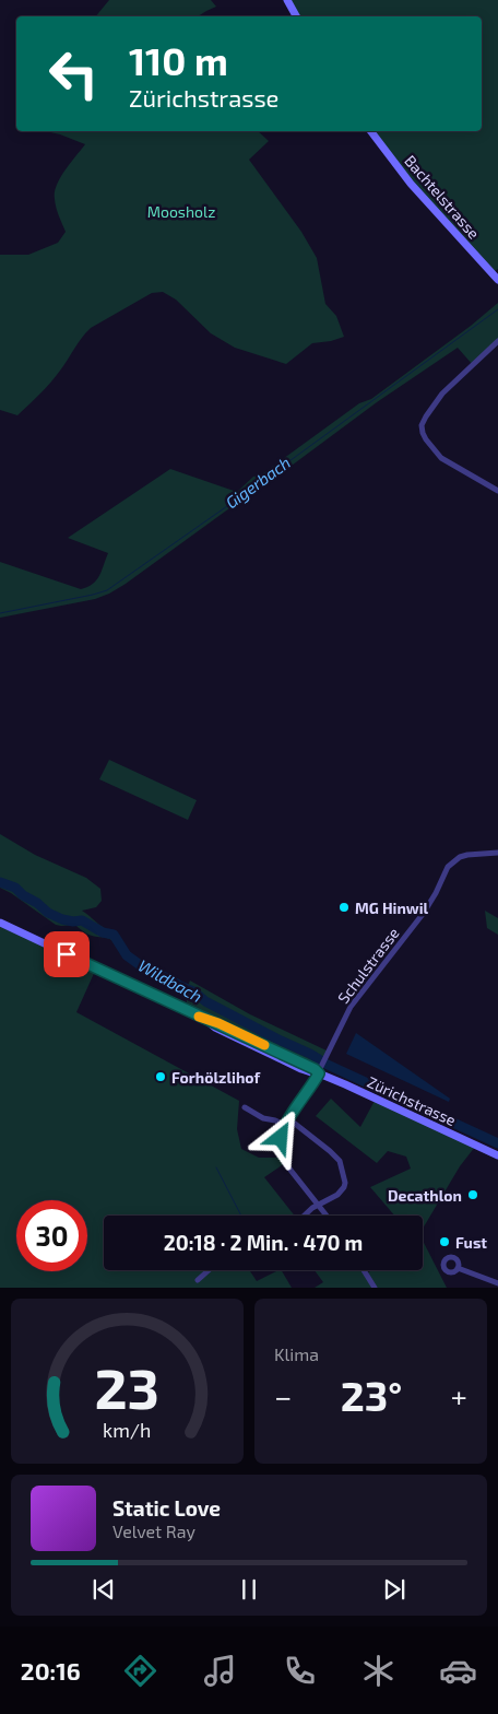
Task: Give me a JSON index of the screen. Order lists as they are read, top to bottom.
{
  "streets": {
    "main road": ["Bachtelstrasse", "Zürichstrasse"],
    "street": ["Schulstrasse"]
  },
  "crossings": [
    ["Schulstrasse", "Zürichstrasse"]
  ],
  "water": ["Gigerbach", "Wildbach"],
  "parks": ["Moosholz"],
  "places": [
    "MG Hinwil",
    "Forhölzlihof",
    "Decathlon",
    "Fust"
  ],
  "page": {
    "turn": ["110 m", "Zürichstrasse"],
    "limit": "30",
    "trip": "20:18 · 2 Min. · 470 m",
    "tile": "Klima",
    "heat": ["−", "23°", "+"],
    "song": ["Static Love", "Velvet Ray"],
    "tabs": "20:16",
    "gauge": ["23", "km/h"]
  }
}
